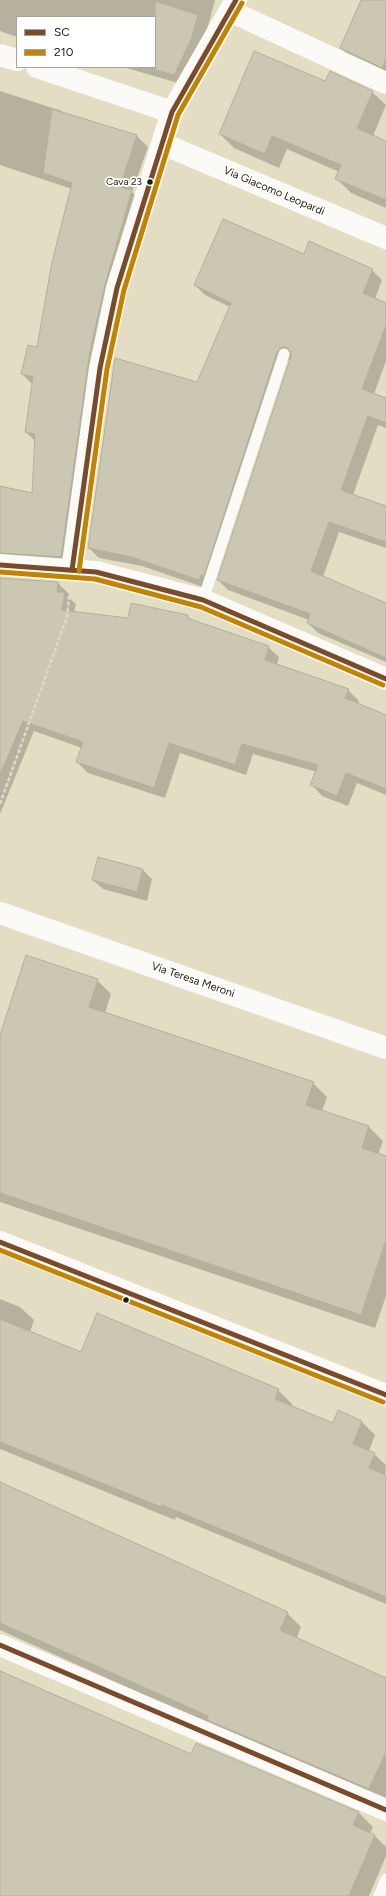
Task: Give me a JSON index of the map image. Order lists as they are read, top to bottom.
{
  "streets": {
    "street": ["Via Giacomo Leopardi", "Via Teresa Meroni"]
  },
  "places": ["Cava 23"],
  "lines": ["transit line SC", "transit line 210"],
  "legend": ["SC", "210"]
}
